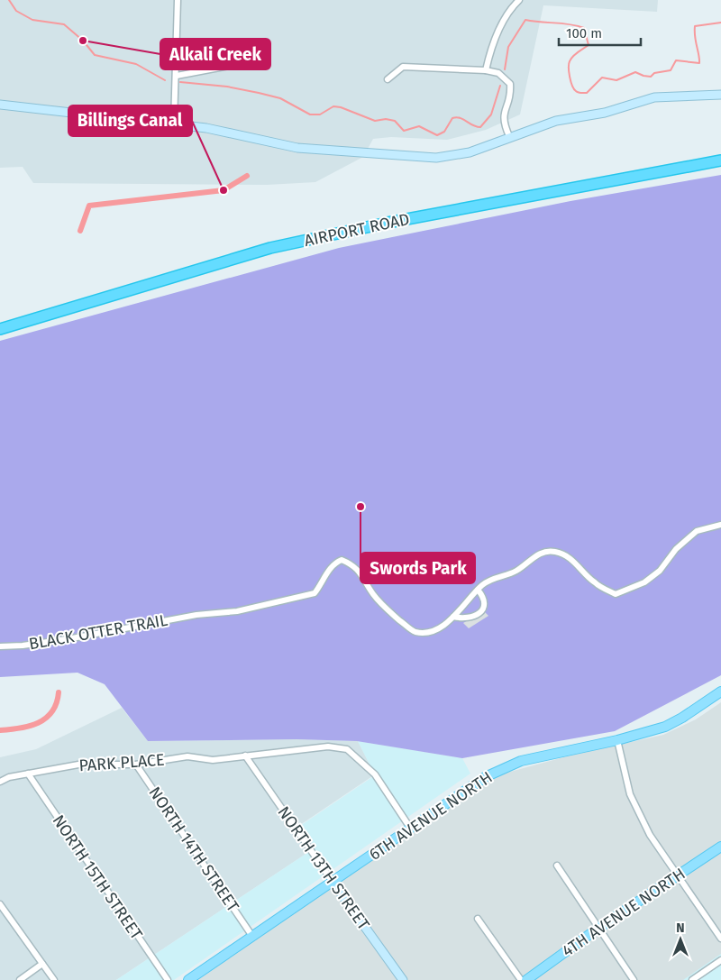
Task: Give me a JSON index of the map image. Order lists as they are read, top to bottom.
{
  "streets": {
    "highway": ["AIRPORT ROAD"],
    "main road": ["6TH AVENUE NORTH", "4TH AVENUE NORTH"],
    "street": [
      "BLACK OTTER TRAIL",
      "PARK PLACE",
      "NORTH 14TH STREET",
      "NORTH 13TH STREET",
      "NORTH 15TH STREET"
    ]
  },
  "crossings": [
    ["PARK PLACE", "6TH AVENUE NORTH"],
    ["PARK PLACE", "NORTH 14TH STREET"],
    ["PARK PLACE", "NORTH 13TH STREET"],
    ["PARK PLACE", "NORTH 15TH STREET"],
    ["6TH AVENUE NORTH", "NORTH 14TH STREET"],
    ["6TH AVENUE NORTH", "NORTH 13TH STREET"]
  ],
  "places": ["Alkali Creek", "Billings Canal", "Swords Park"],
  "scale_bar": "100 m",
  "north": "top"
}
